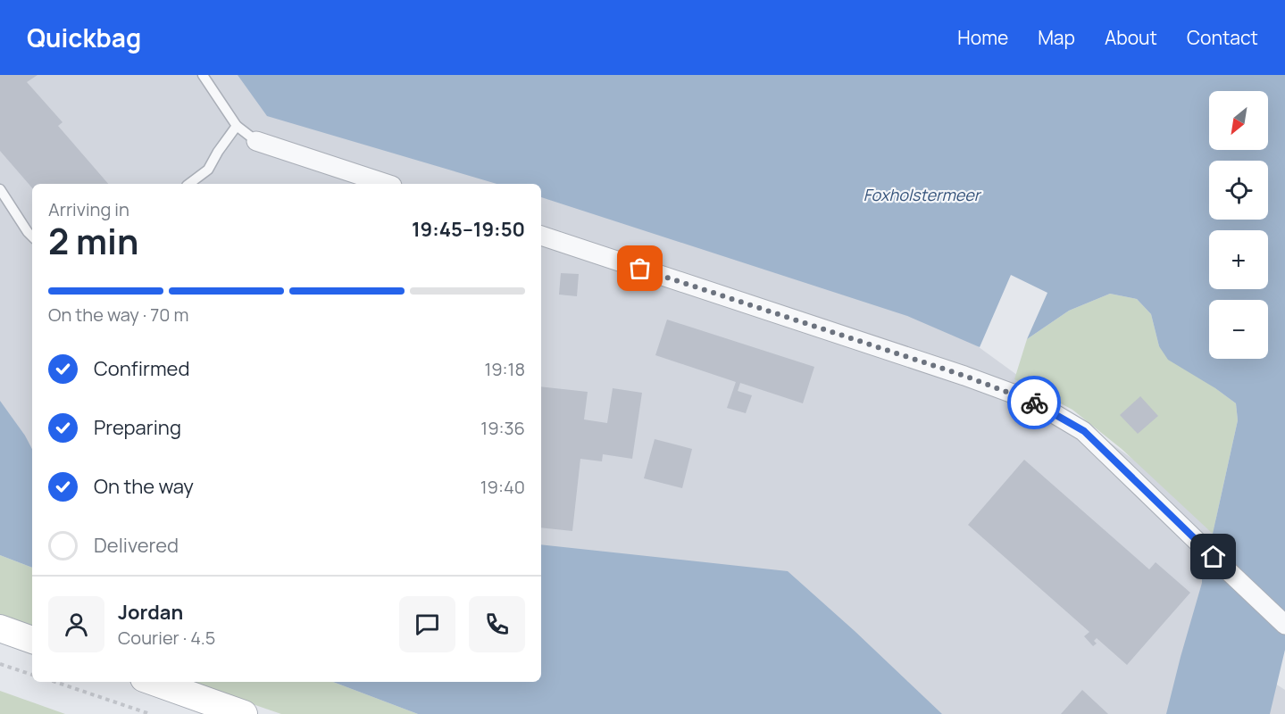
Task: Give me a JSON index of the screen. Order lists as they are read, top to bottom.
{
  "water": ["Foxholstermeer"],
  "north": "bottom left",
  "page": {
    "header": "Quickbag",
    "nav": [
      "Home",
      "Map",
      "About",
      "Contact"
    ],
    "map_buttons": ["+", "−"],
    "heading": ["2 min", "Arriving in", "19:45–19:50"],
    "panel": ["Jordan", "Courier · 4.5"],
    "bar": "On the way · 70 m",
    "list": [
      ["Confirmed", "19:18"],
      ["Preparing", "19:36"],
      ["On the way", "19:40"],
      "Delivered"
    ]
  }
}
